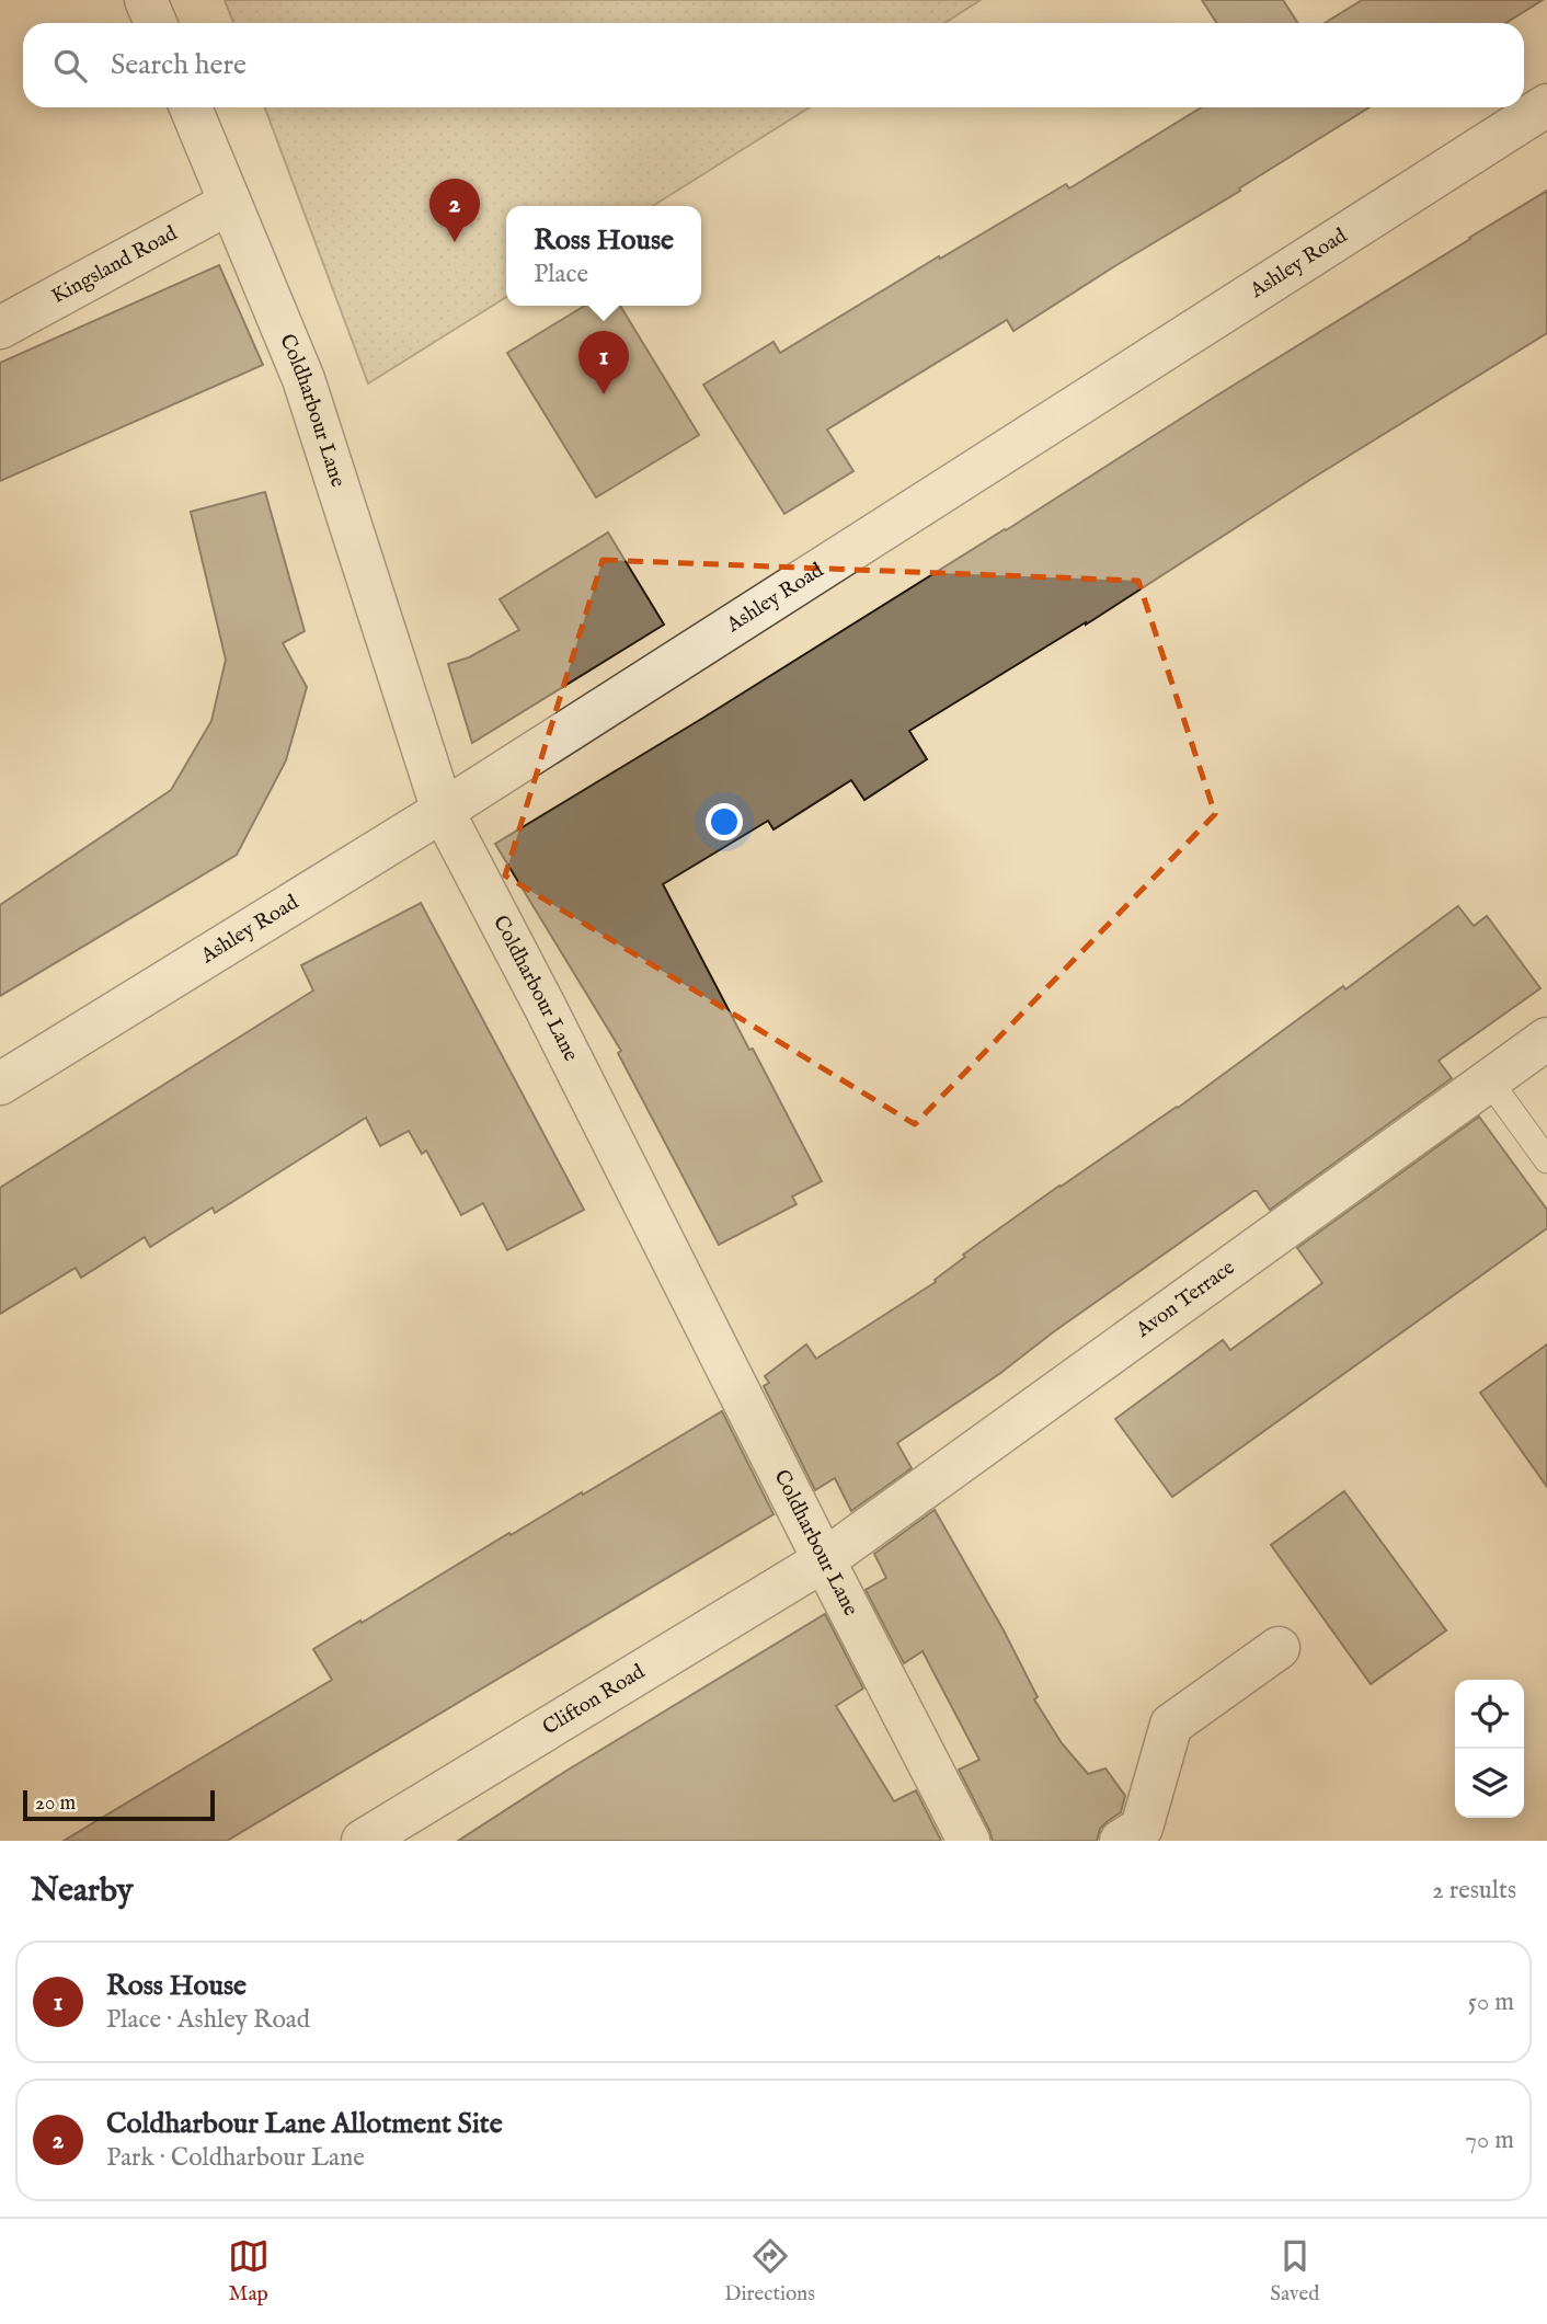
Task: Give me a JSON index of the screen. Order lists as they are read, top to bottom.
{
  "streets": {
    "street": [
      "Ashley Road",
      "Kingsland Road",
      "Coldharbour Lane",
      "Avon Terrace",
      "Clifton Road"
    ]
  },
  "crossings": [
    ["Ashley Road", "Coldharbour Lane"],
    ["Kingsland Road", "Coldharbour Lane"],
    ["Coldharbour Lane", "Avon Terrace"],
    ["Coldharbour Lane", "Clifton Road"],
    ["Avon Terrace", "Clifton Road"]
  ],
  "scale_bar": "20 m",
  "page": {
    "search": "Search here",
    "pins": ["2", "1"],
    "popup": ["Ross House", "Place"],
    "scale": "20 m",
    "heading": ["Nearby", "2 results"],
    "list": [
      {
        "mark": "1",
        "name": "Ross House",
        "note": "Place · Ashley Road",
        "value": "50 m"
      },
      {
        "mark": "2",
        "name": "Coldharbour Lane Allotment Site",
        "note": "Park · Coldharbour Lane",
        "value": "70 m"
      }
    ],
    "nav": ["Map", "Directions", "Saved"]
  }
}
